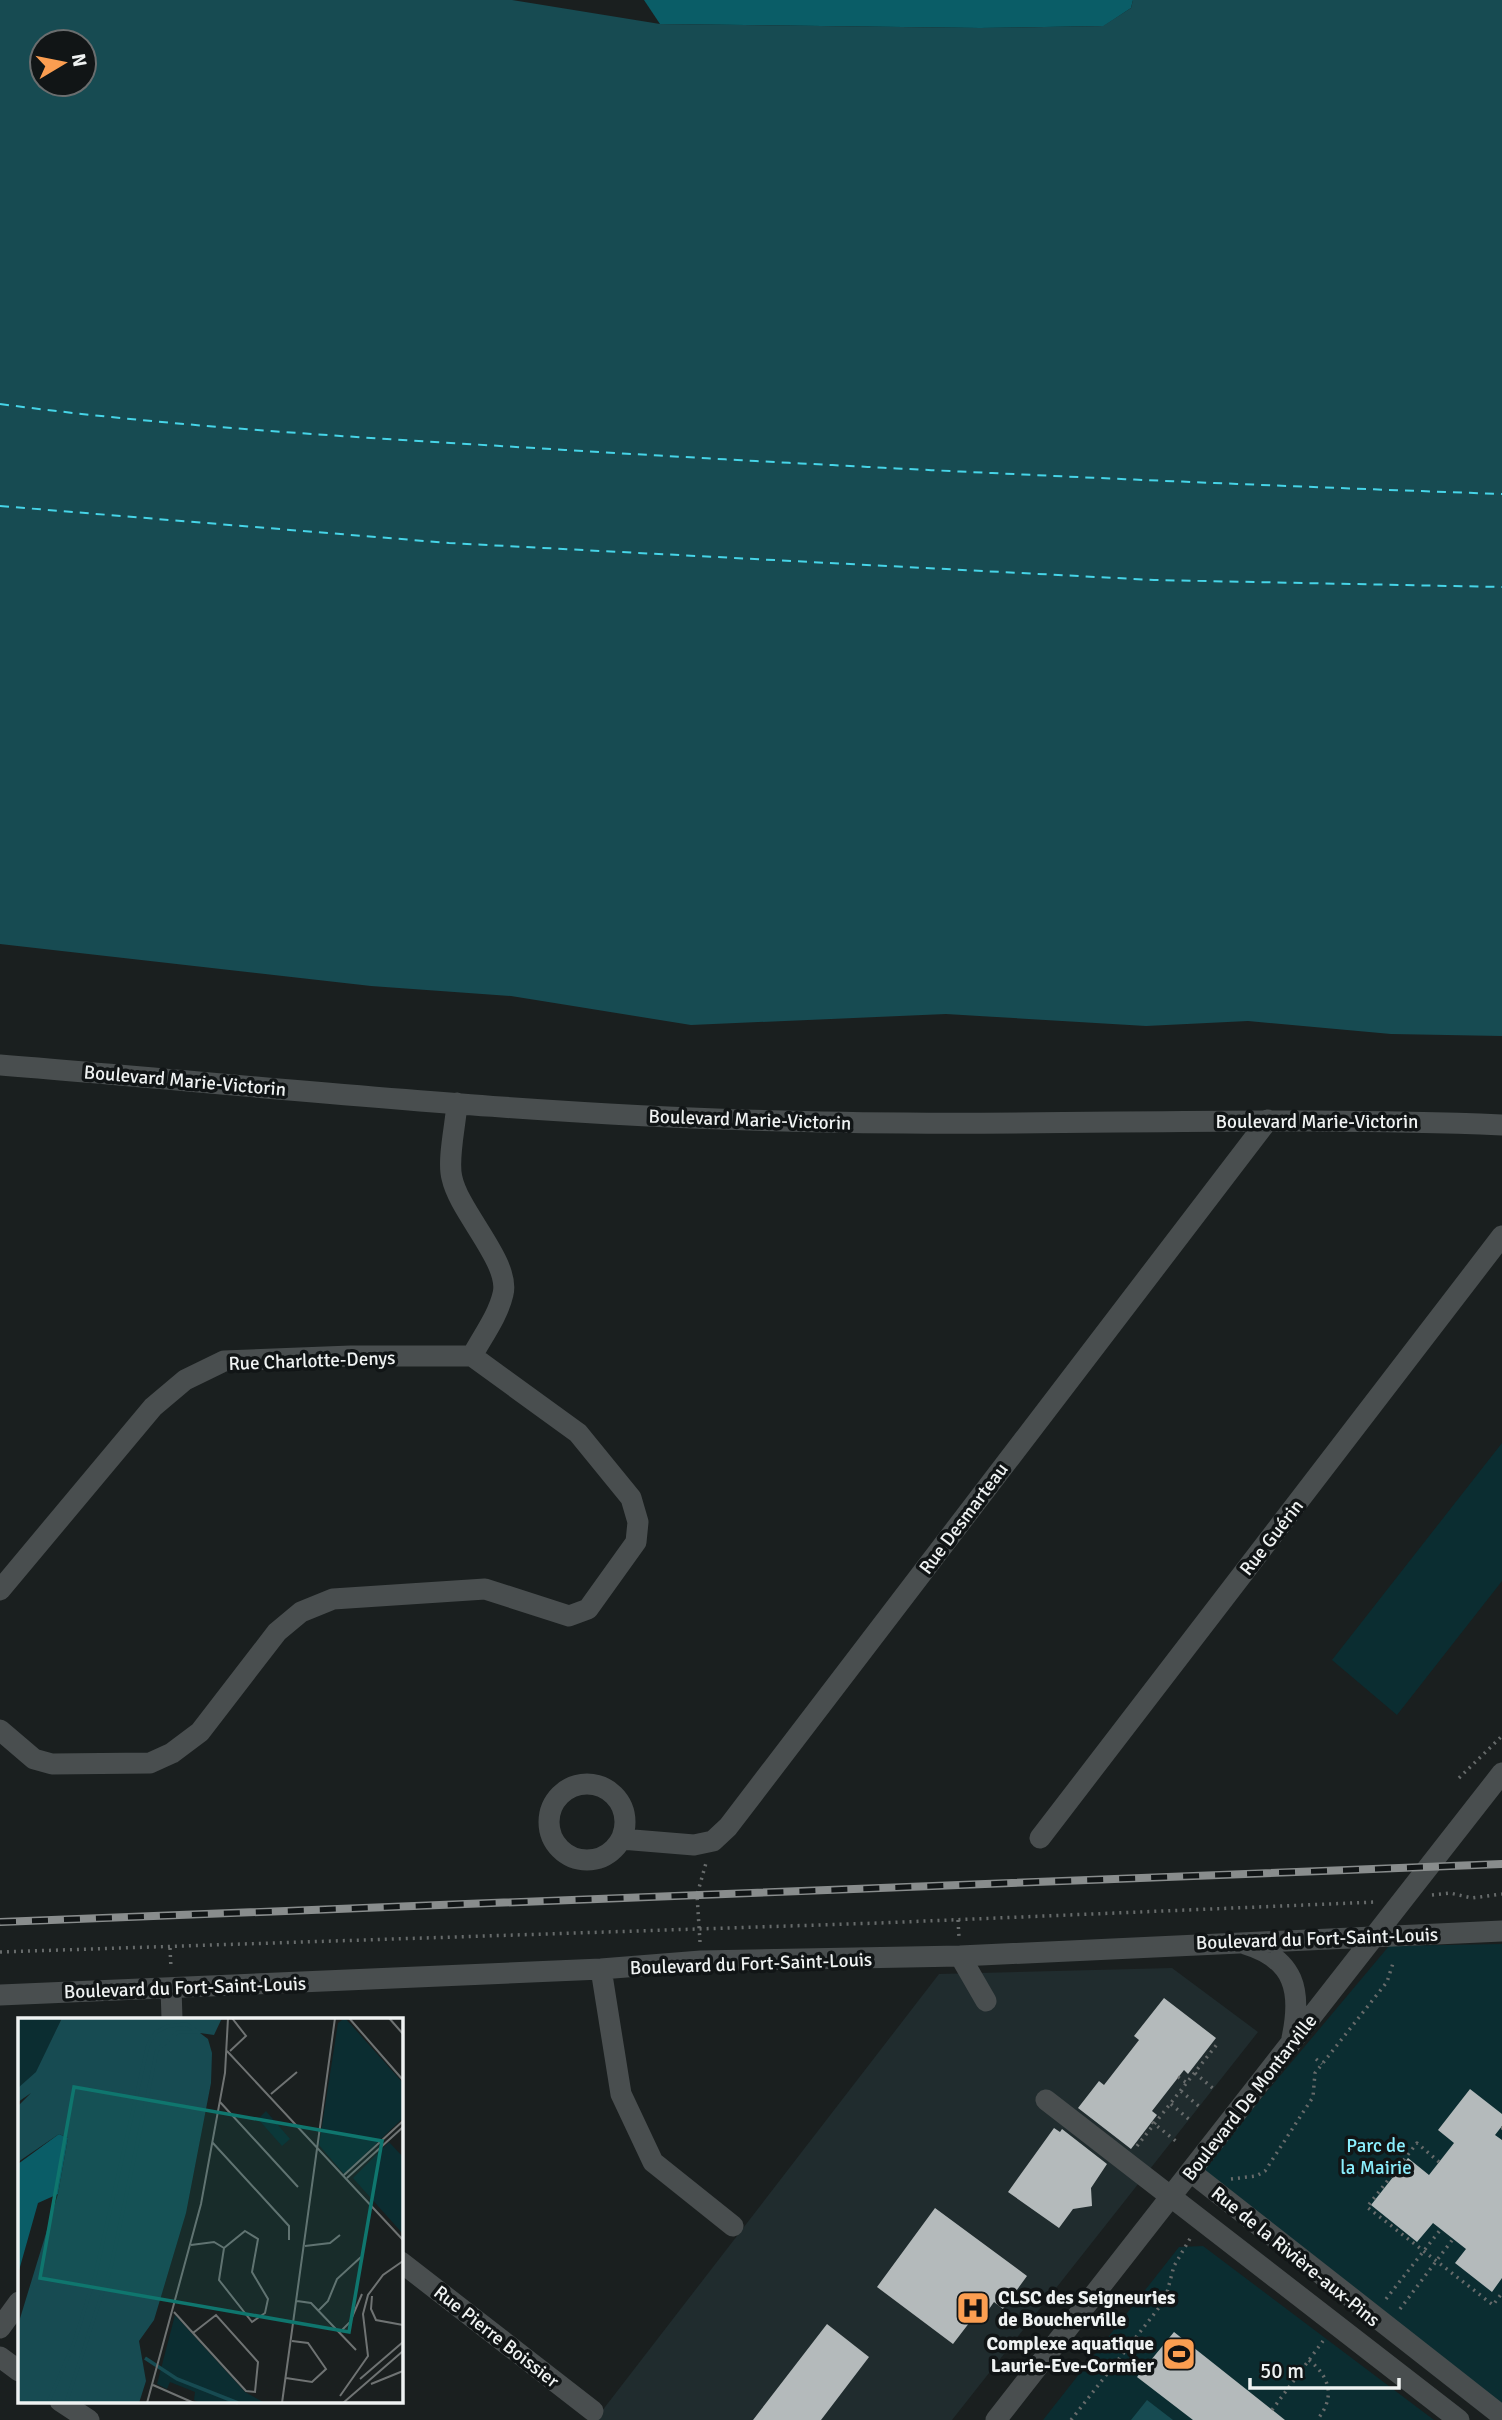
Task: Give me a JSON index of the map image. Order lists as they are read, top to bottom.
{
  "streets": {
    "street": [
      "Boulevard Marie-Victorin",
      "Rue Charlotte-Denys",
      "Rue Desmarteau",
      "Rue Guérin",
      "Boulevard du Fort-Saint-Louis",
      "Boulevard De Montarville",
      "Rue de la Rivière-aux-Pins",
      "Rue Pierre Boissier"
    ]
  },
  "crossings": [
    ["Boulevard Marie-Victorin", "Rue Desmarteau"],
    ["Boulevard du Fort-Saint-Louis", "Boulevard De Montarville"],
    ["Boulevard De Montarville", "Rue de la Rivière-aux-Pins"]
  ],
  "parks": ["Parc de la Mairie"],
  "places": {
    "hospital": ["CLSC des Seigneuries de Boucherville"],
    "sports": ["Complexe aquatique Laurie-Eve-Cormier"]
  },
  "scale_bar": "50 m",
  "north": "right"
}
